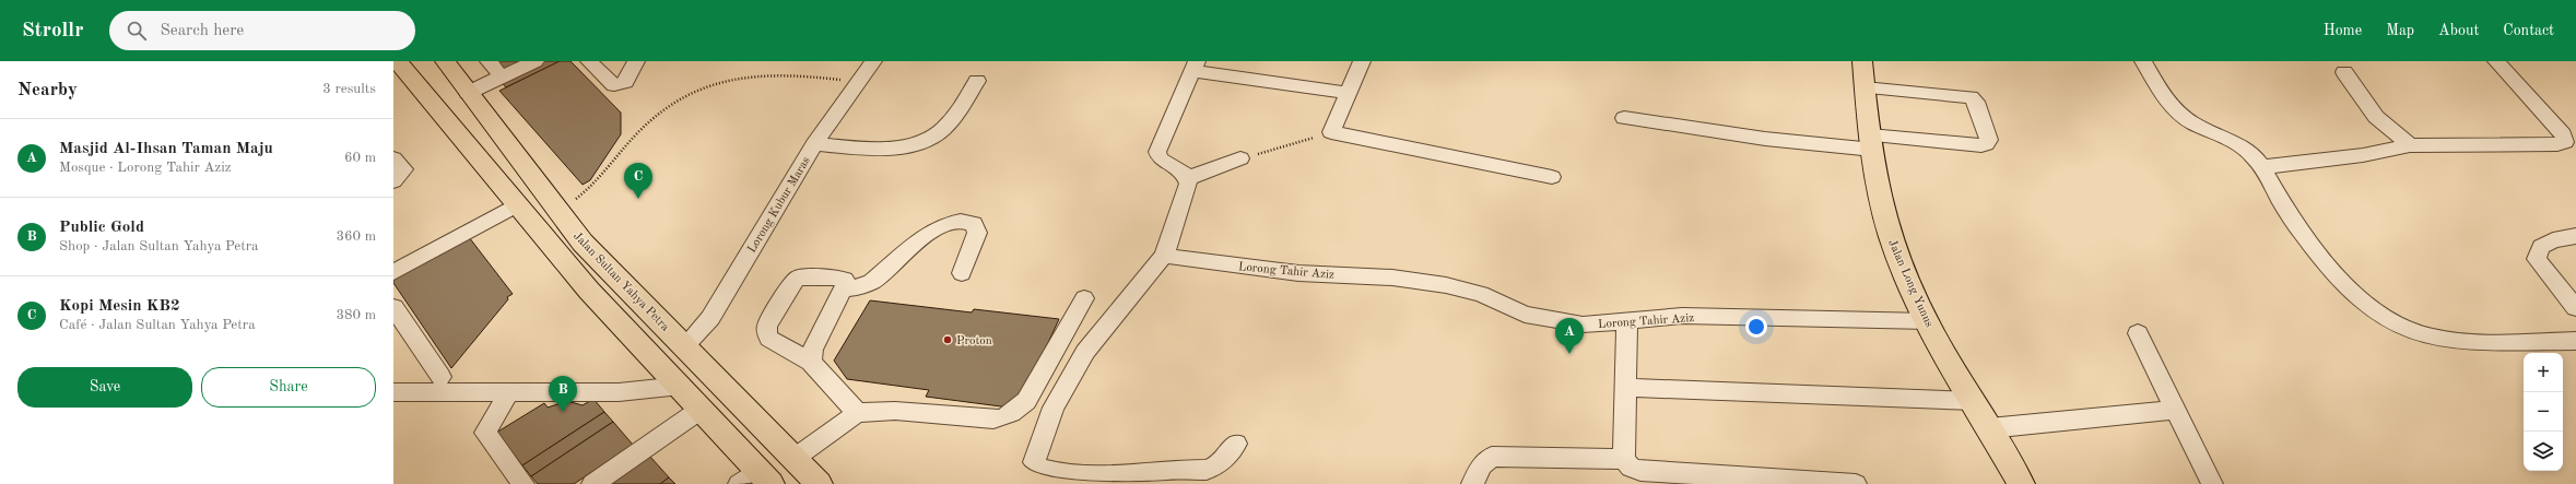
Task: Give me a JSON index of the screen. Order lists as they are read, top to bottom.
{
  "streets": {
    "main road": ["Jalan Sultan Yahya Petra", "Jalan Long Yunus"],
    "street": ["Lorong Kubur Maras", "Lorong Tahir Aziz"]
  },
  "crossings": [
    ["Lorong Kubur Maras", "Jalan Sultan Yahya Petra"],
    ["Lorong Tahir Aziz", "Jalan Long Yunus"]
  ],
  "places": ["Proton"],
  "page": {
    "header": "Strollr",
    "search": "Search here",
    "nav": [
      "Home",
      "Map",
      "About",
      "Contact"
    ],
    "heading": ["Nearby", "3 results"],
    "list": [
      {
        "mark": "A",
        "name": "Masjid Al-Ihsan Taman Maju",
        "note": "Mosque · Lorong Tahir Aziz",
        "value": "60 m"
      },
      {
        "mark": "B",
        "name": "Public Gold",
        "note": "Shop · Jalan Sultan Yahya Petra",
        "value": "360 m"
      },
      {
        "mark": "C",
        "name": "Kopi Mesin KB2",
        "note": "Café · Jalan Sultan Yahya Petra",
        "value": "380 m"
      }
    ],
    "pins": ["C", "A", "B"],
    "map_buttons": ["+", "−"],
    "buttons": ["Save", "Share"]
  }
}
